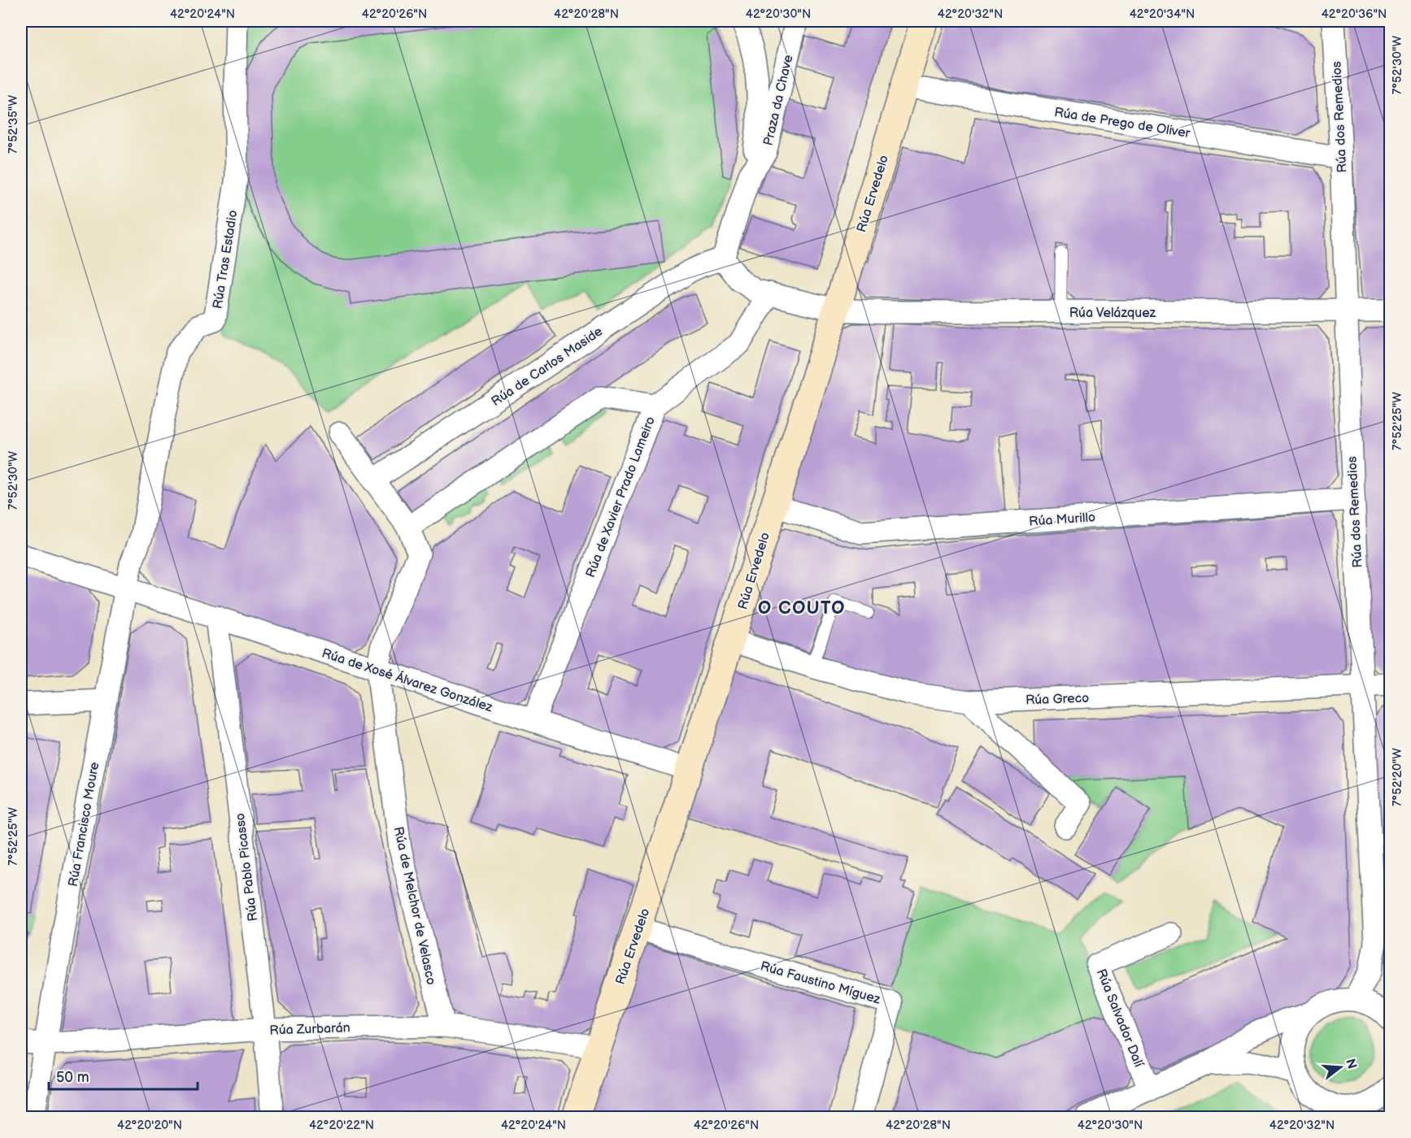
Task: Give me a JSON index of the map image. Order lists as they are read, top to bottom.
{
  "streets": {
    "street": [
      "Praza da Chave",
      "Rúa dos Remedios",
      "Rúa de Prego de Oliver",
      "Rúa Ervedelo",
      "Rúa Tras Estadio",
      "Rúa Velázquez",
      "Rúa de Carlos Maside",
      "Rúa de Xavier Prado Lameiro",
      "Rúa Murillo",
      "Rúa de Xosé Álvarez González",
      "Rúa Greco",
      "Rúa Francisco Moure",
      "Rúa Pablo Picasso",
      "Rúa de Melchor de Velasco",
      "Rúa Faustino Míguez",
      "Rúa Salvador Dalí",
      "Rúa Zurbarán"
    ]
  },
  "crossings": [
    ["Praza da Chave", "Rúa de Carlos Maside"],
    ["Rúa dos Remedios", "Rúa de Prego de Oliver"],
    ["Rúa dos Remedios", "Rúa Velázquez"],
    ["Rúa dos Remedios", "Rúa Murillo"],
    ["Rúa dos Remedios", "Rúa Greco"],
    ["Rúa de Prego de Oliver", "Rúa Ervedelo"],
    ["Rúa Ervedelo", "Rúa Velázquez"],
    ["Rúa Ervedelo", "Rúa Murillo"],
    ["Rúa Ervedelo", "Rúa de Xosé Álvarez González"],
    ["Rúa Ervedelo", "Rúa Greco"],
    ["Rúa Ervedelo", "Rúa Faustino Míguez"],
    ["Rúa Ervedelo", "Rúa Zurbarán"],
    ["Rúa Tras Estadio", "Rúa Francisco Moure"],
    ["Rúa de Xavier Prado Lameiro", "Rúa de Xosé Álvarez González"],
    ["Rúa de Xosé Álvarez González", "Rúa Francisco Moure"],
    ["Rúa de Xosé Álvarez González", "Rúa Pablo Picasso"],
    ["Rúa de Xosé Álvarez González", "Rúa de Melchor de Velasco"],
    ["Rúa Francisco Moure", "Rúa Zurbarán"],
    ["Rúa Pablo Picasso", "Rúa Zurbarán"],
    ["Rúa de Melchor de Velasco", "Rúa Zurbarán"]
  ],
  "districts": ["O COUTO"],
  "scale_bar": "50 m",
  "north": "right",
  "coordinates": [
    "42°20'24\"N",
    "42°20'26\"N",
    "42°20'28\"N",
    "42°20'30\"N",
    "42°20'32\"N",
    "42°20'34\"N",
    "42°20'36\"N",
    "7°52'30\"W",
    "7°52'35\"W",
    "7°52'25\"W",
    "7°52'20\"W",
    "42°20'20\"N",
    "42°20'22\"N"
  ]
}
